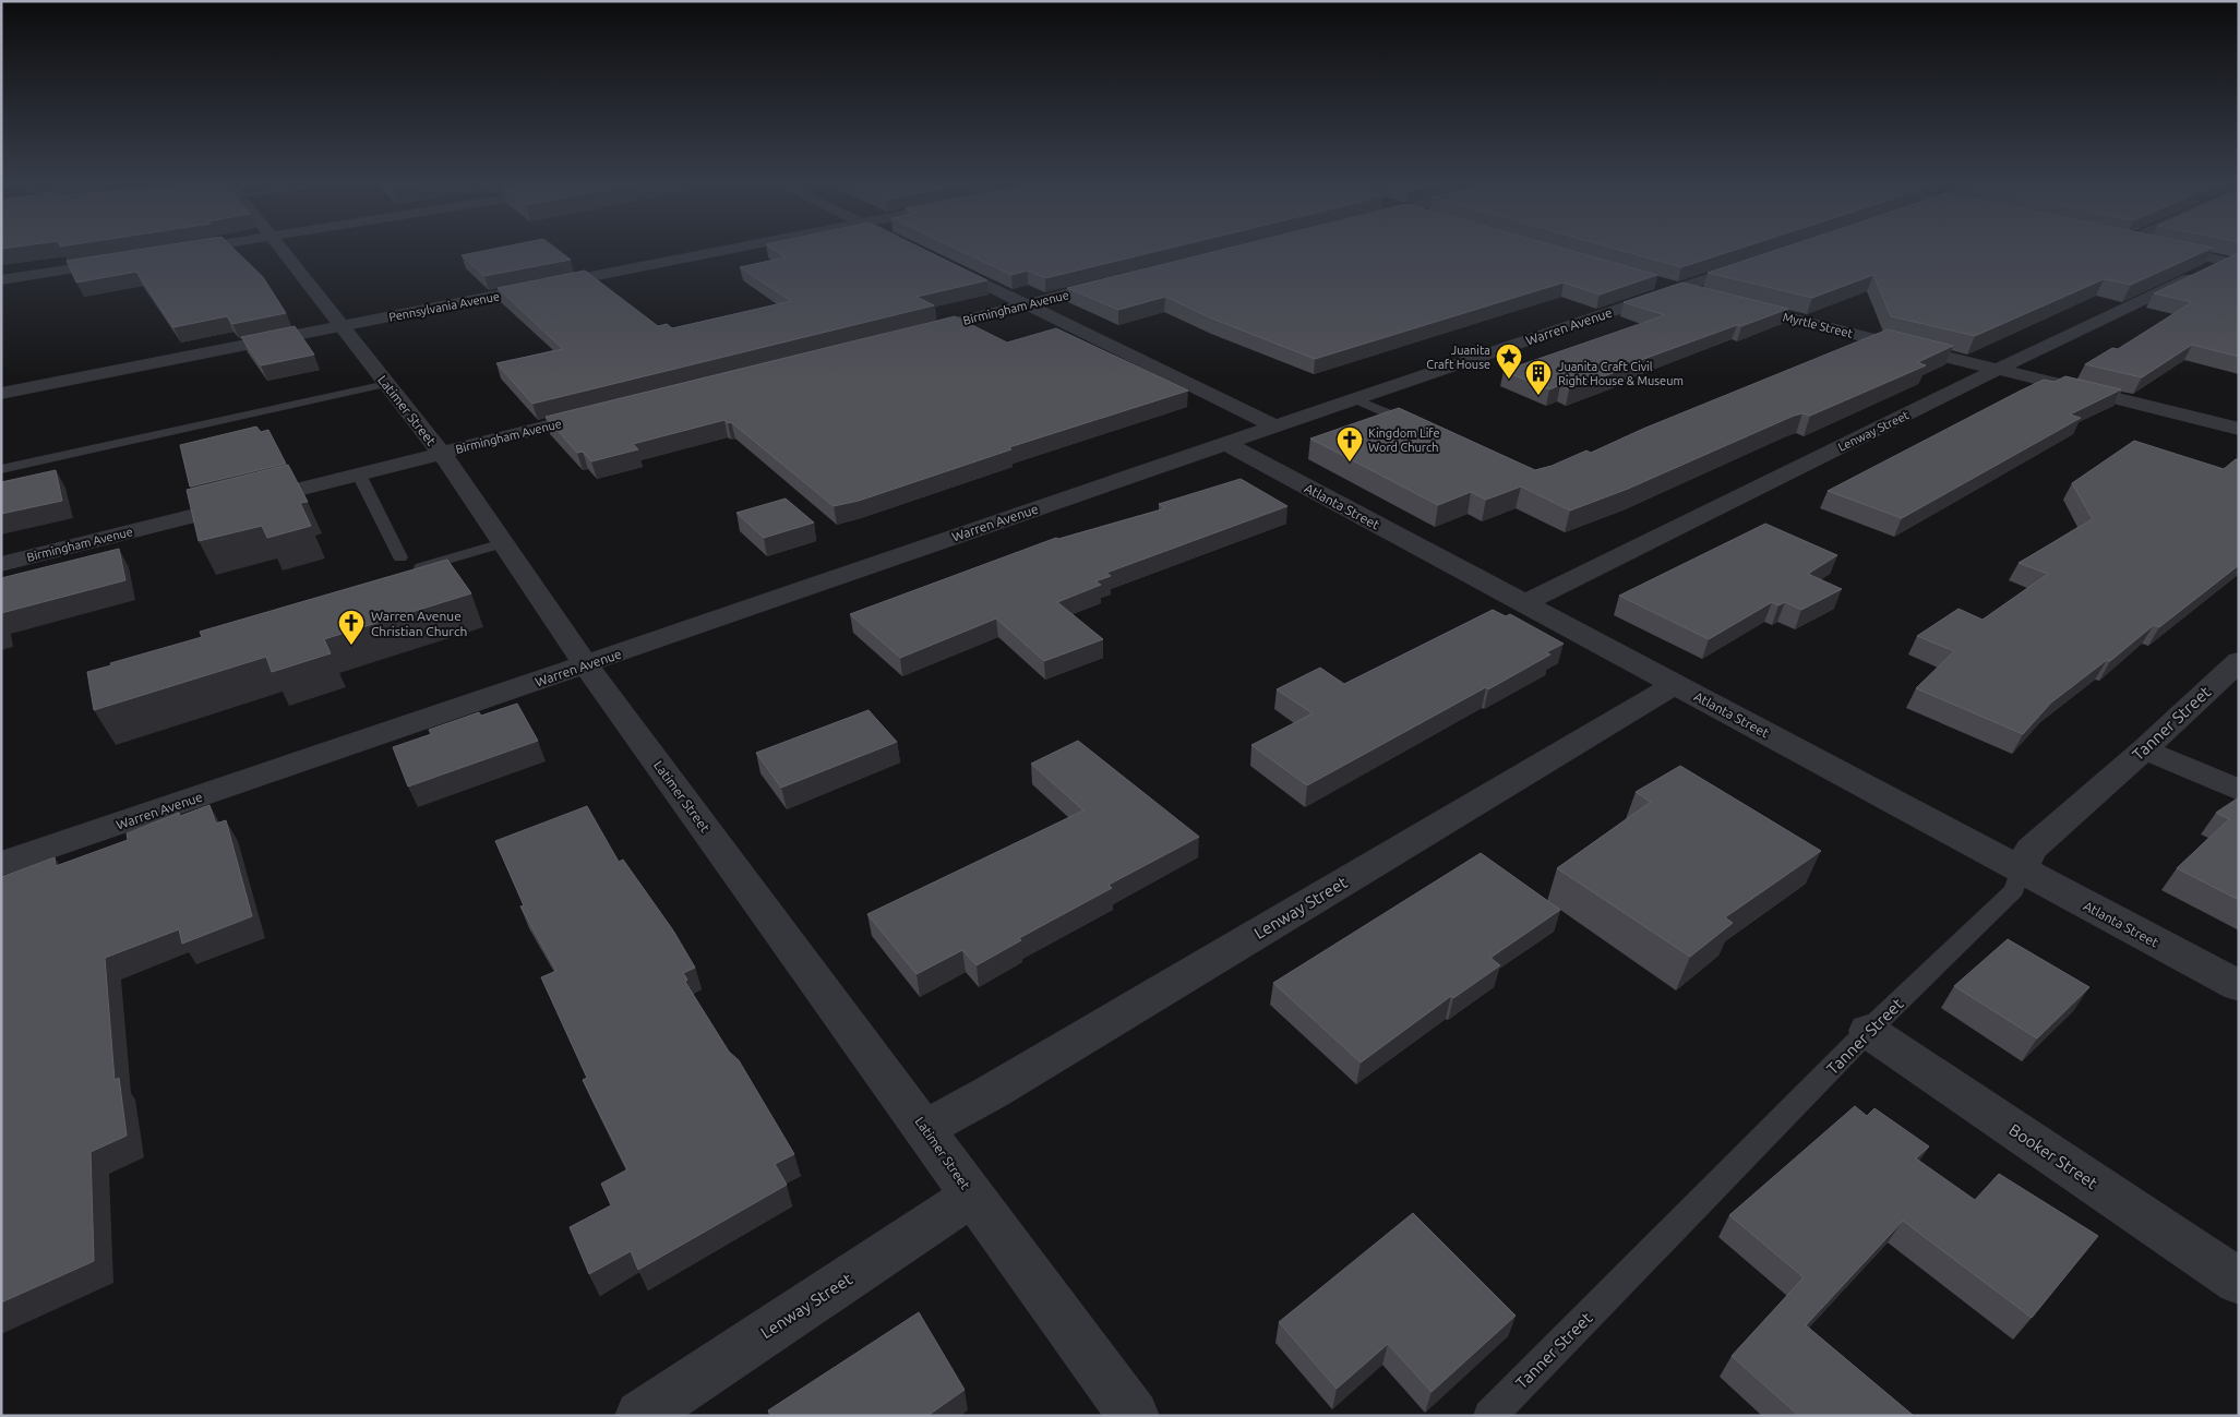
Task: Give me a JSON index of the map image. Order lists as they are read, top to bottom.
{
  "streets": {
    "street": [
      "Pennsylvania Avenue",
      "Birmingham Avenue",
      "Myrtle Street",
      "Warren Avenue",
      "Latimer Street",
      "Lenway Street",
      "Atlanta Street",
      "Tanner Street",
      "Booker Street"
    ]
  },
  "crossings": [
    ["Pennsylvania Avenue", "Latimer Street"],
    ["Birmingham Avenue", "Latimer Street"],
    ["Myrtle Street", "Lenway Street"],
    ["Warren Avenue", "Latimer Street"],
    ["Warren Avenue", "Atlanta Street"],
    ["Latimer Street", "Lenway Street"],
    ["Lenway Street", "Atlanta Street"],
    ["Atlanta Street", "Tanner Street"],
    ["Tanner Street", "Booker Street"]
  ],
  "places": {
    "place": ["Juanita Craft House"],
    "building": ["Juanita Craft Civil Right House & Museum"],
    "church": ["Kingdom Life Word Church", "Warren Avenue Christian Church"]
  }
}
